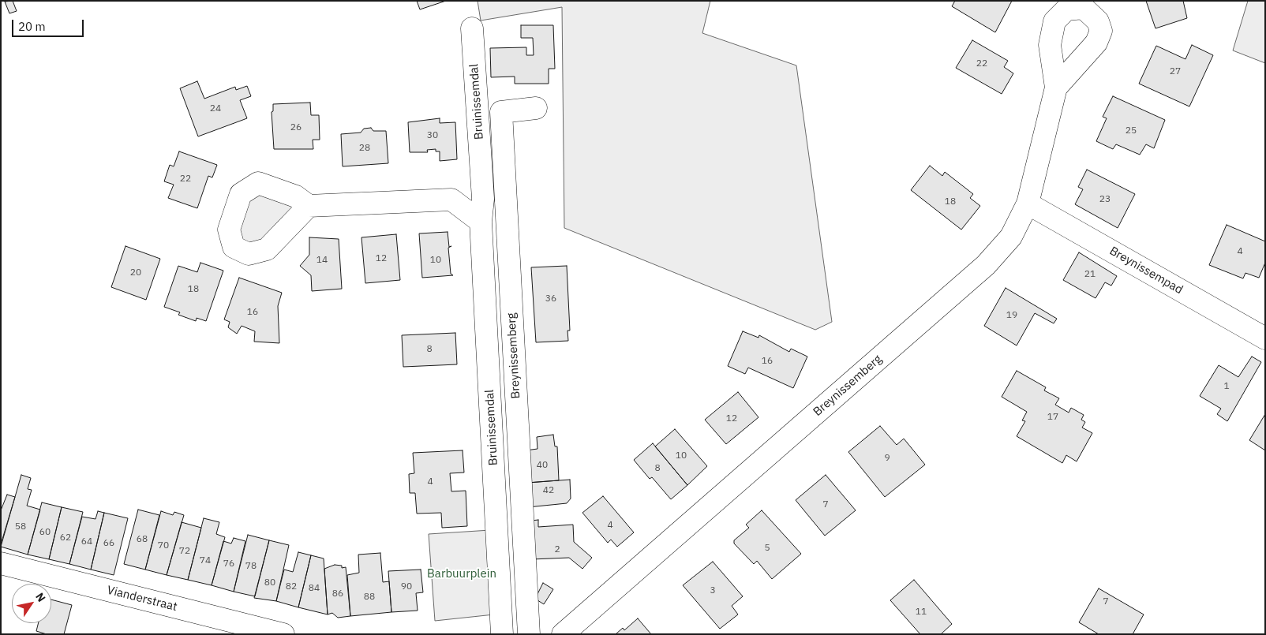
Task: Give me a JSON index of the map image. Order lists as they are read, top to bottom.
{
  "streets": {
    "street": [
      "Bruinissemdal",
      "Breynissempad",
      "Breynissemberg",
      "Vianderstraat"
    ]
  },
  "crossings": [
    ["Breynissempad", "Breynissemberg"]
  ],
  "parks": ["Barbuurplein"],
  "house_numbers": [
    "22",
    "27",
    "24",
    "26",
    "25",
    "30",
    "28",
    "22",
    "23",
    "18",
    "4",
    "12",
    "14",
    "10",
    "20",
    "21",
    "18",
    "36",
    "16",
    "19",
    "8",
    "16",
    "1",
    "17",
    "12",
    "10",
    "9",
    "40",
    "8",
    "4",
    "42",
    "7",
    "4",
    "58",
    "60",
    "62",
    "68",
    "64",
    "66",
    "70",
    "5",
    "2",
    "72",
    "74",
    "76",
    "78",
    "80",
    "82",
    "90",
    "84",
    "3",
    "86",
    "88",
    "7",
    "11"
  ],
  "scale_bar": "20 m",
  "north": "top right"
}
